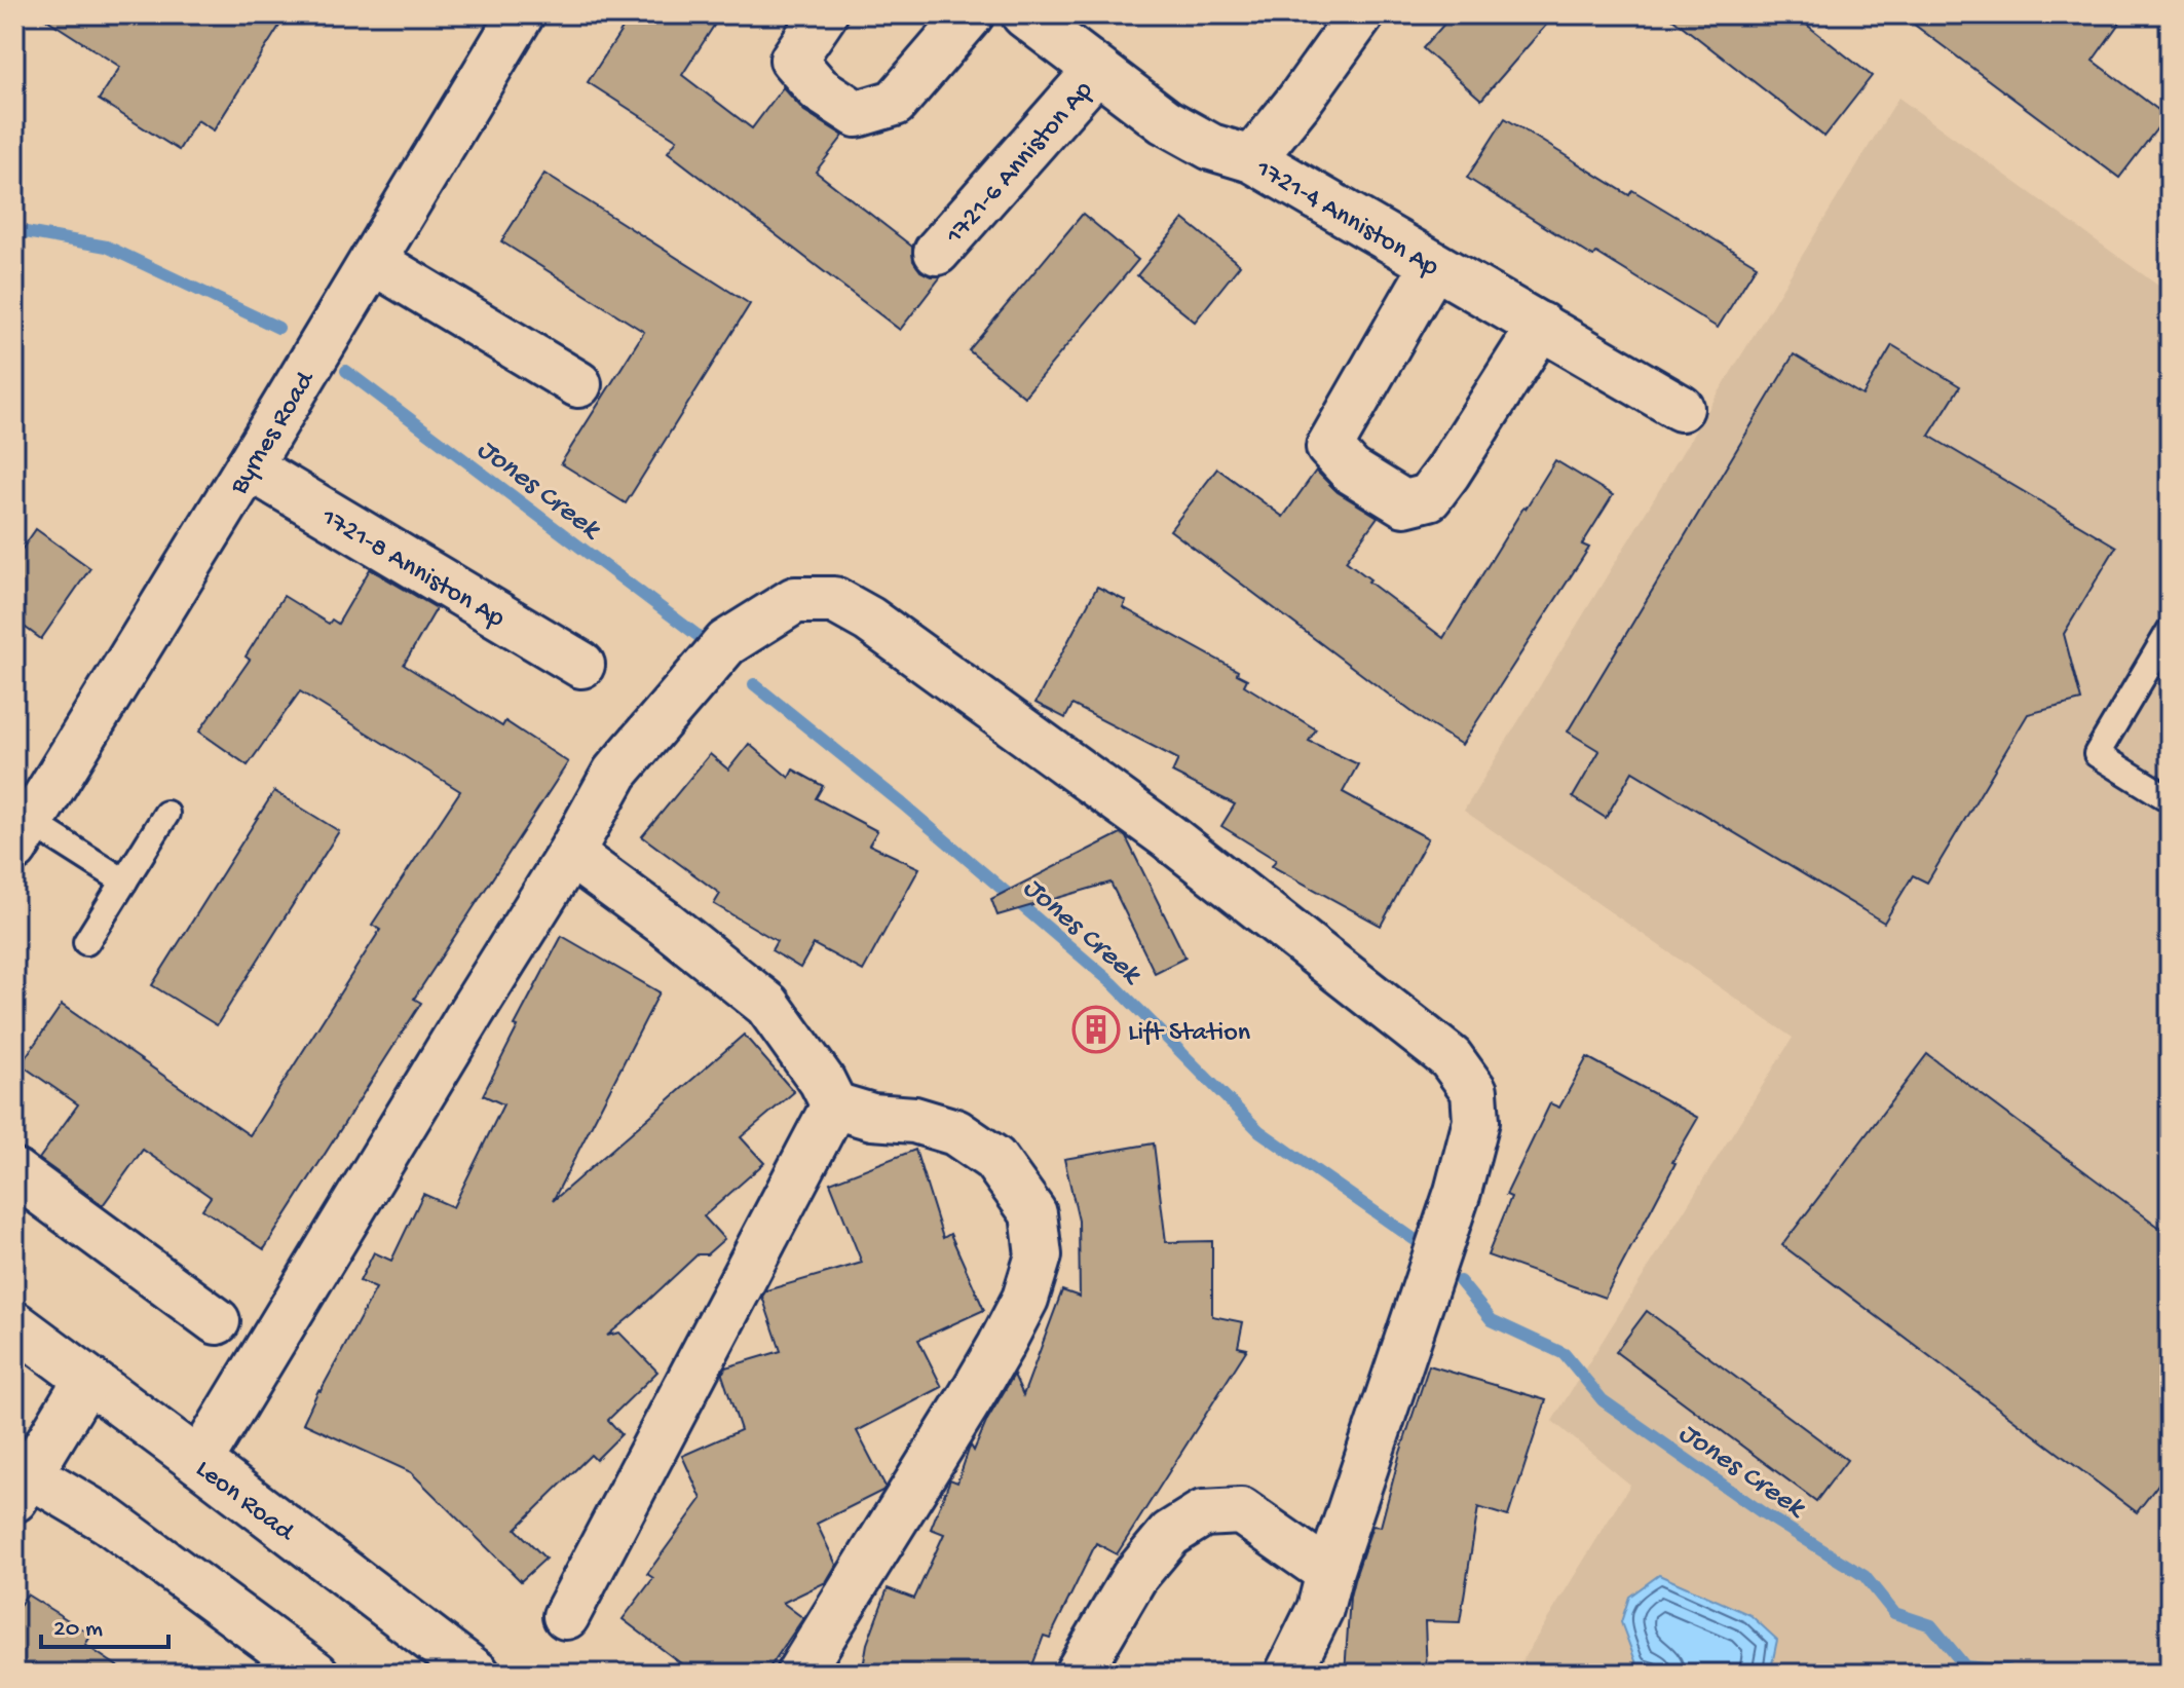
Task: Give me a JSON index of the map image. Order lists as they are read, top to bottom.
{
  "streets": {
    "street": [
      "1721-6 Anniston Ap",
      "1721-4 Anniston Ap",
      "Byrnes Road",
      "1721-8 Anniston Ap",
      "Leon Road"
    ]
  },
  "crossings": [
    ["1721-6 Anniston Ap", "1721-4 Anniston Ap"],
    ["Byrnes Road", "1721-8 Anniston Ap"]
  ],
  "water": ["Jones Creek"],
  "places": {
    "building": ["Lift Station"]
  },
  "scale_bar": "20 m"
}
